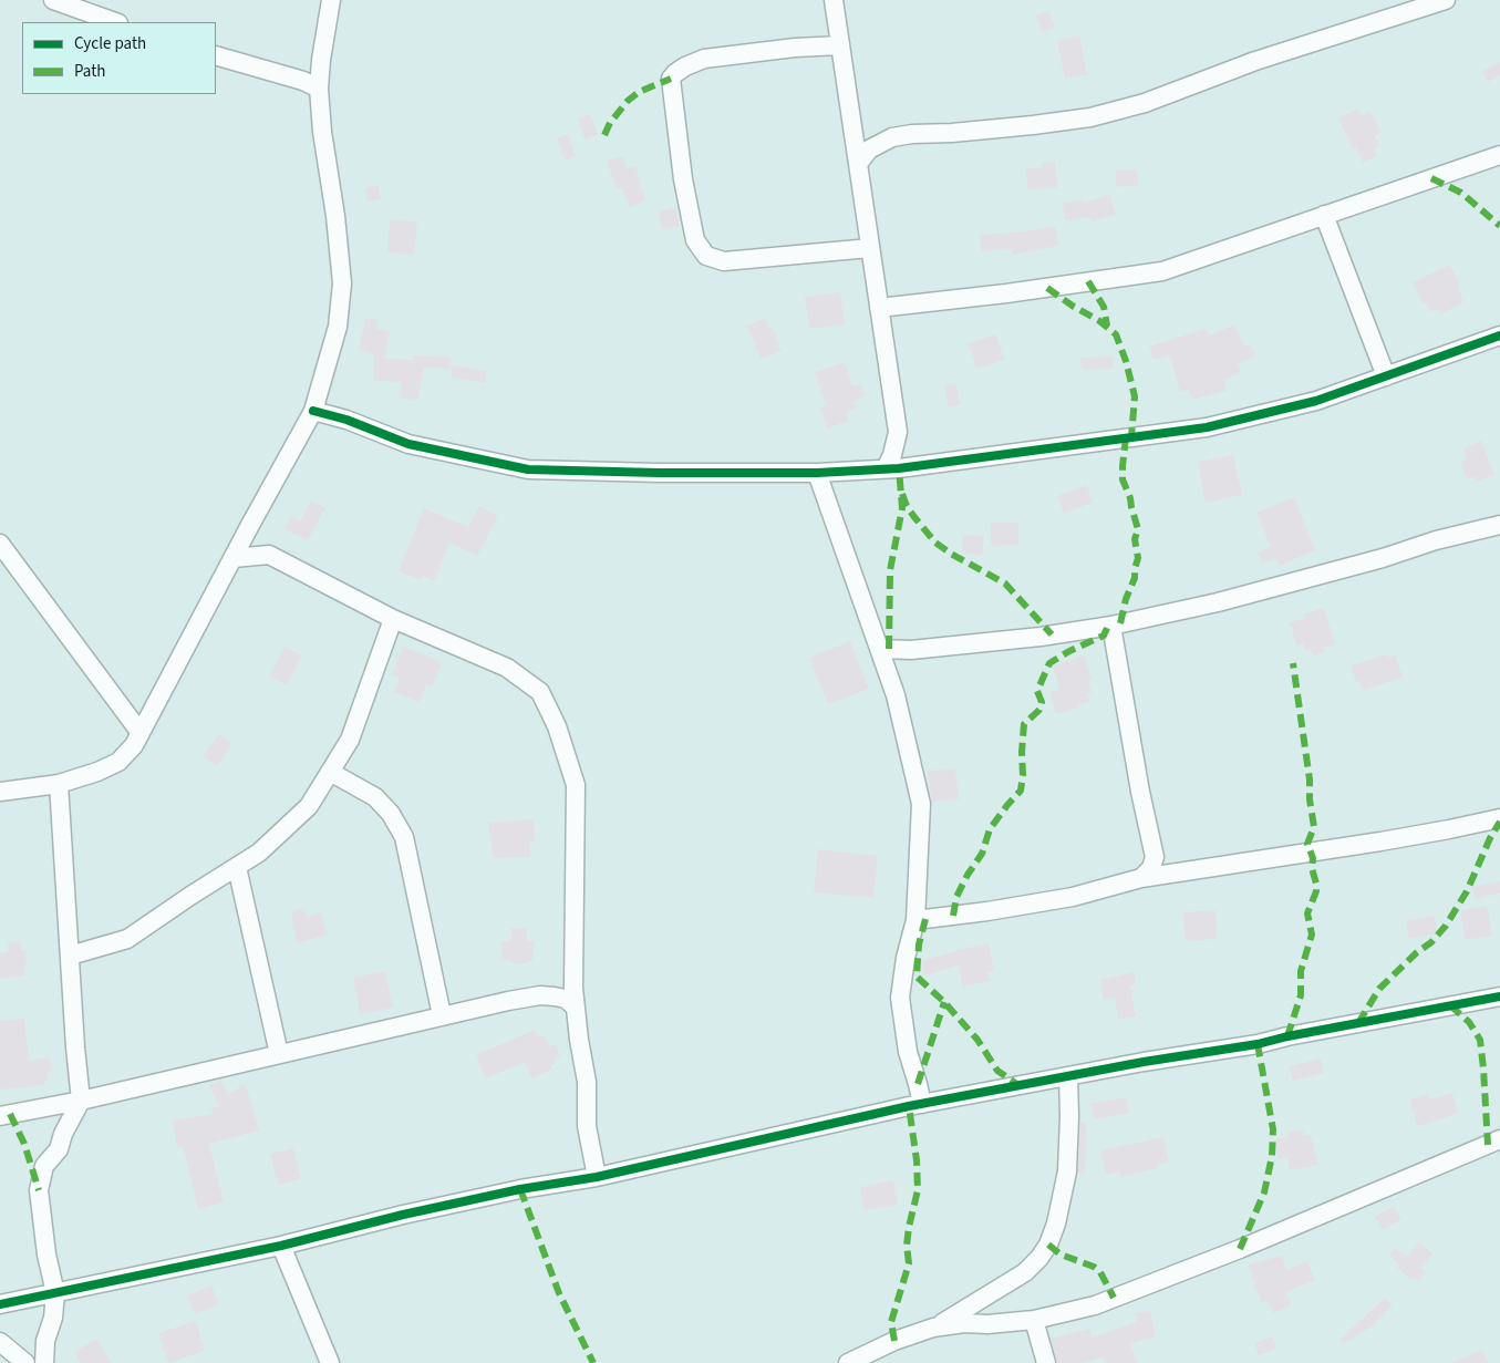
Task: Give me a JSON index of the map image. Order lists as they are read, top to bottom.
{
  "legend": ["Cycle path", "Path"]
}
